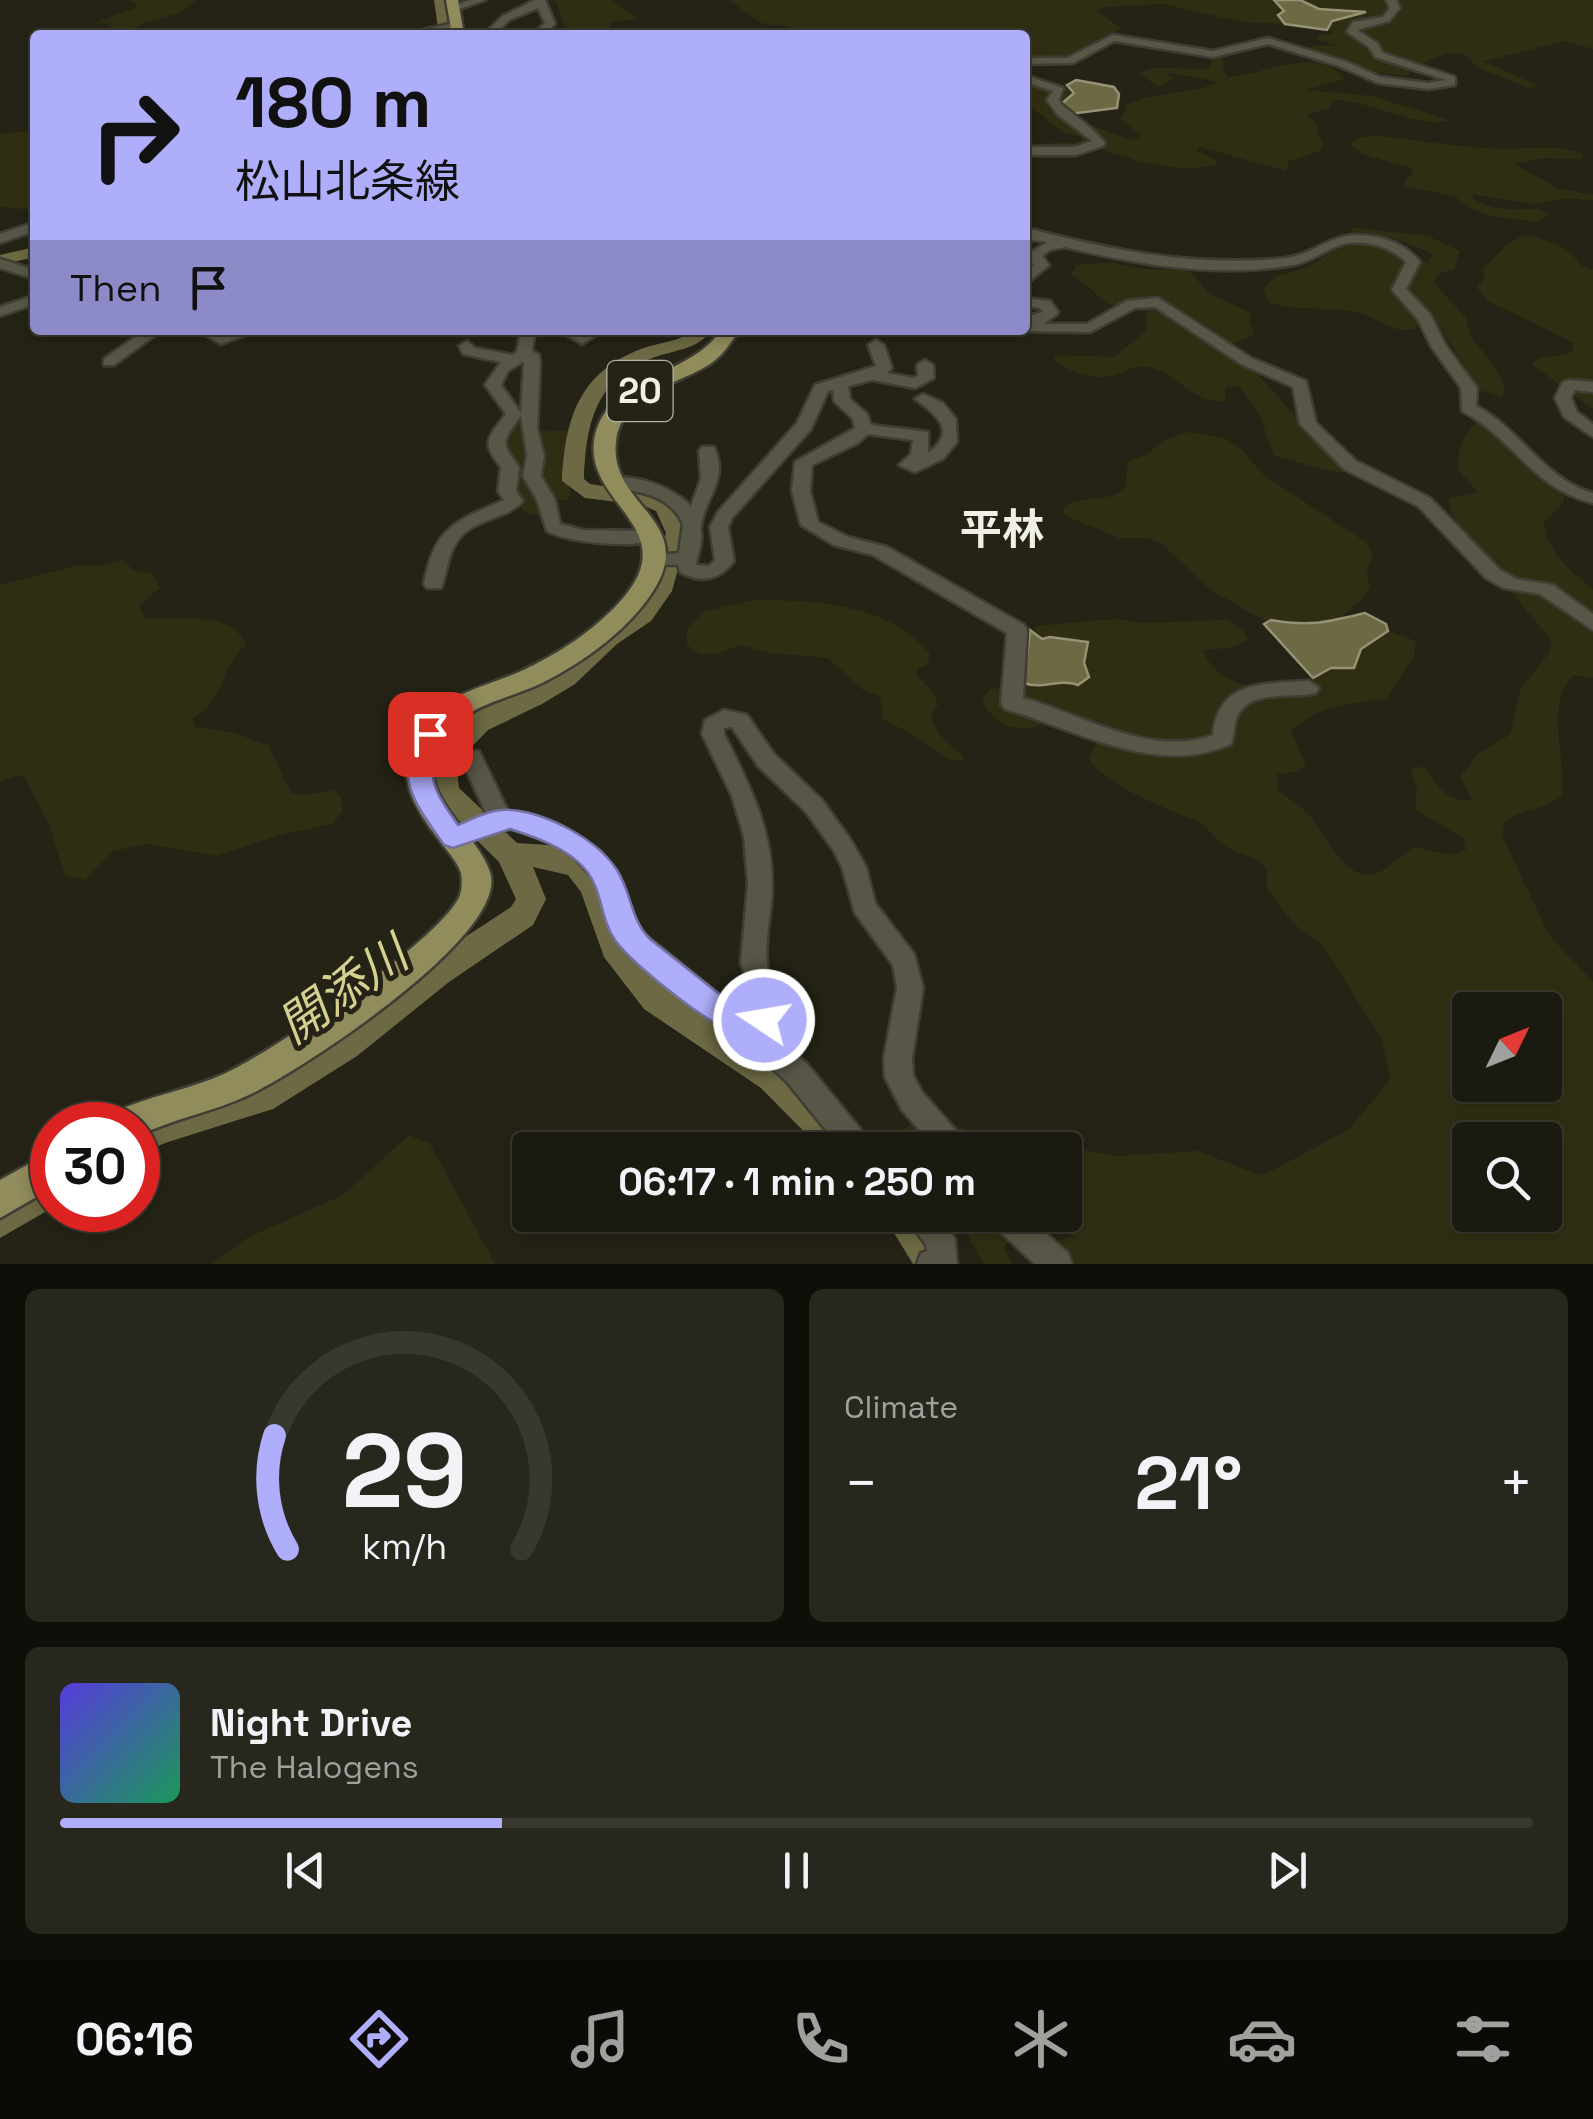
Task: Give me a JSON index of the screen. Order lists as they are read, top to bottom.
{
  "streets": {
    "main road": ["20"]
  },
  "districts": ["平林"],
  "water": ["開添川"],
  "north": "top right",
  "page": {
    "turn": ["180 m", "松山北条線"],
    "then": "Then",
    "limit": "30",
    "trip": "06:17 · 1 min · 250 m",
    "tile": "Climate",
    "heat": ["−", "21°", "+"],
    "song": ["Night Drive", "The Halogens"],
    "tabs": "06:16",
    "gauge": ["29", "km/h"]
  }
}
